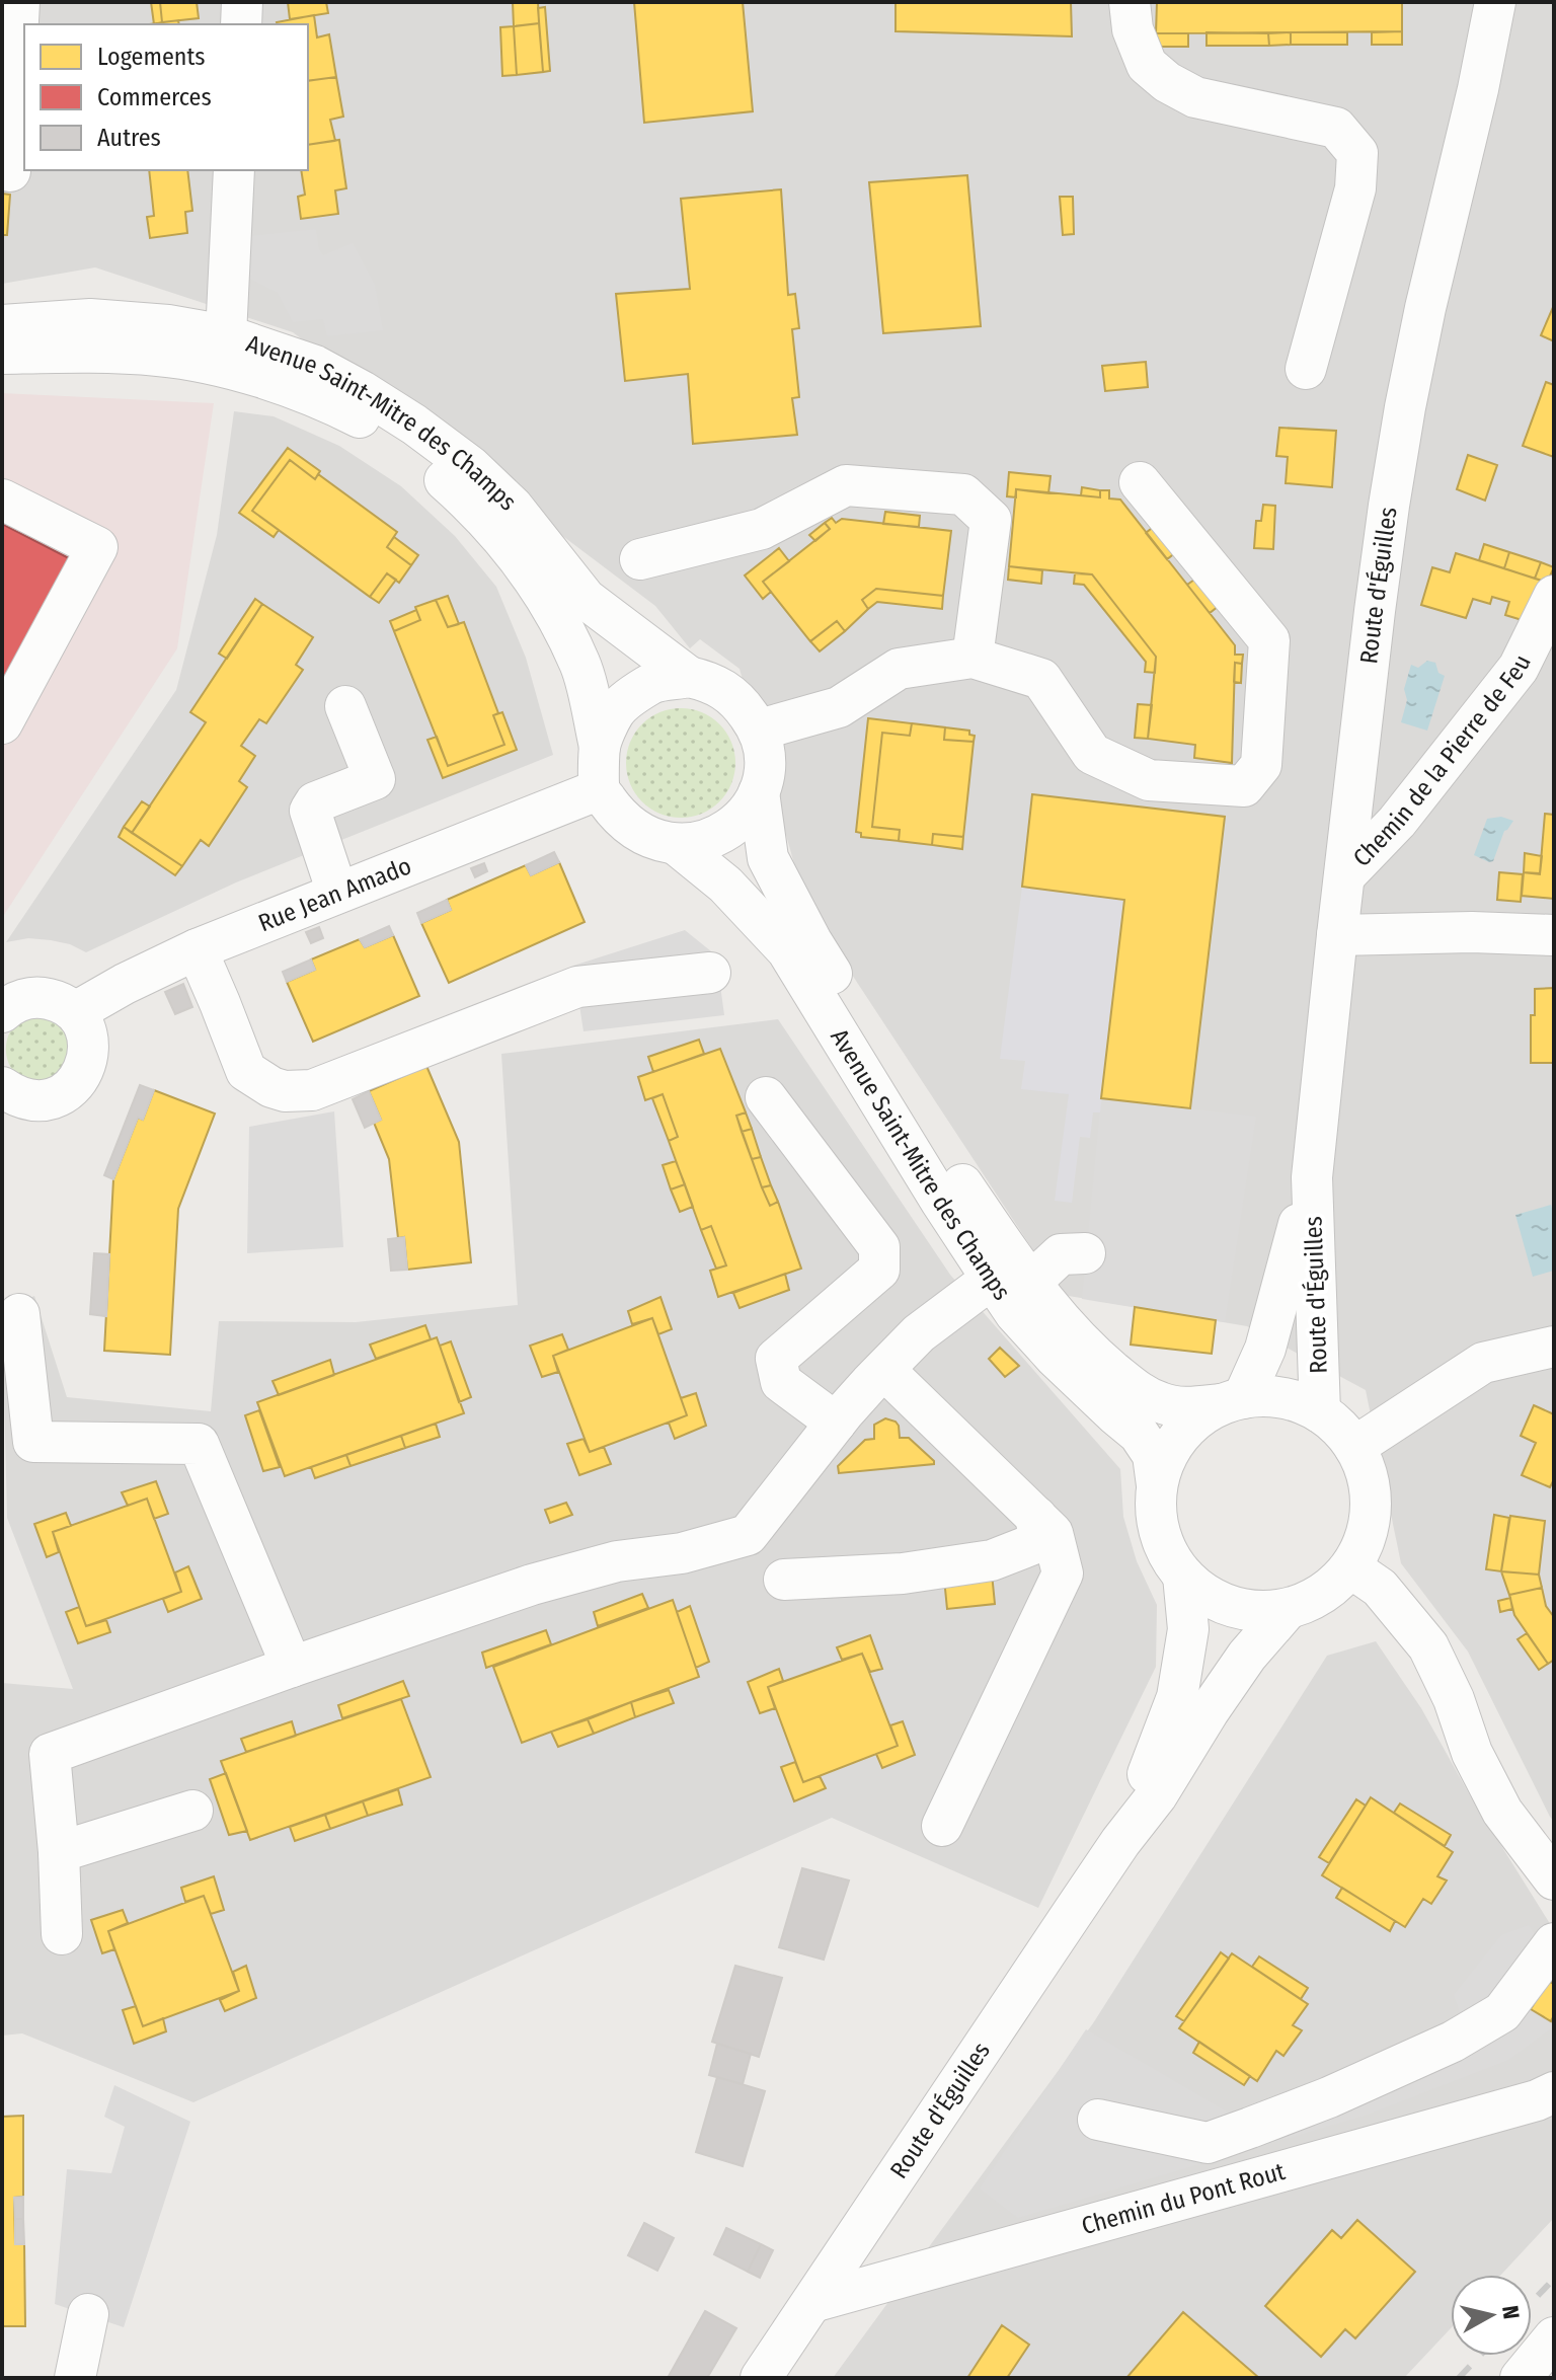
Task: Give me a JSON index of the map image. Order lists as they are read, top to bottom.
{
  "streets": {
    "street": [
      "Avenue Saint-Mitre des Champs",
      "Route d'Éguilles",
      "Chemin de la Pierre de Feu",
      "Rue Jean Amado",
      "Chemin du Pont Rout"
    ]
  },
  "crossings": [
    ["Avenue Saint-Mitre des Champs", "Route d'Éguilles"],
    ["Avenue Saint-Mitre des Champs", "Rue Jean Amado"],
    ["Route d'Éguilles", "Chemin de la Pierre de Feu"],
    ["Route d'Éguilles", "Chemin du Pont Rout"]
  ],
  "legend": ["Logements", "Commerces", "Autres"],
  "north": "right"
}
